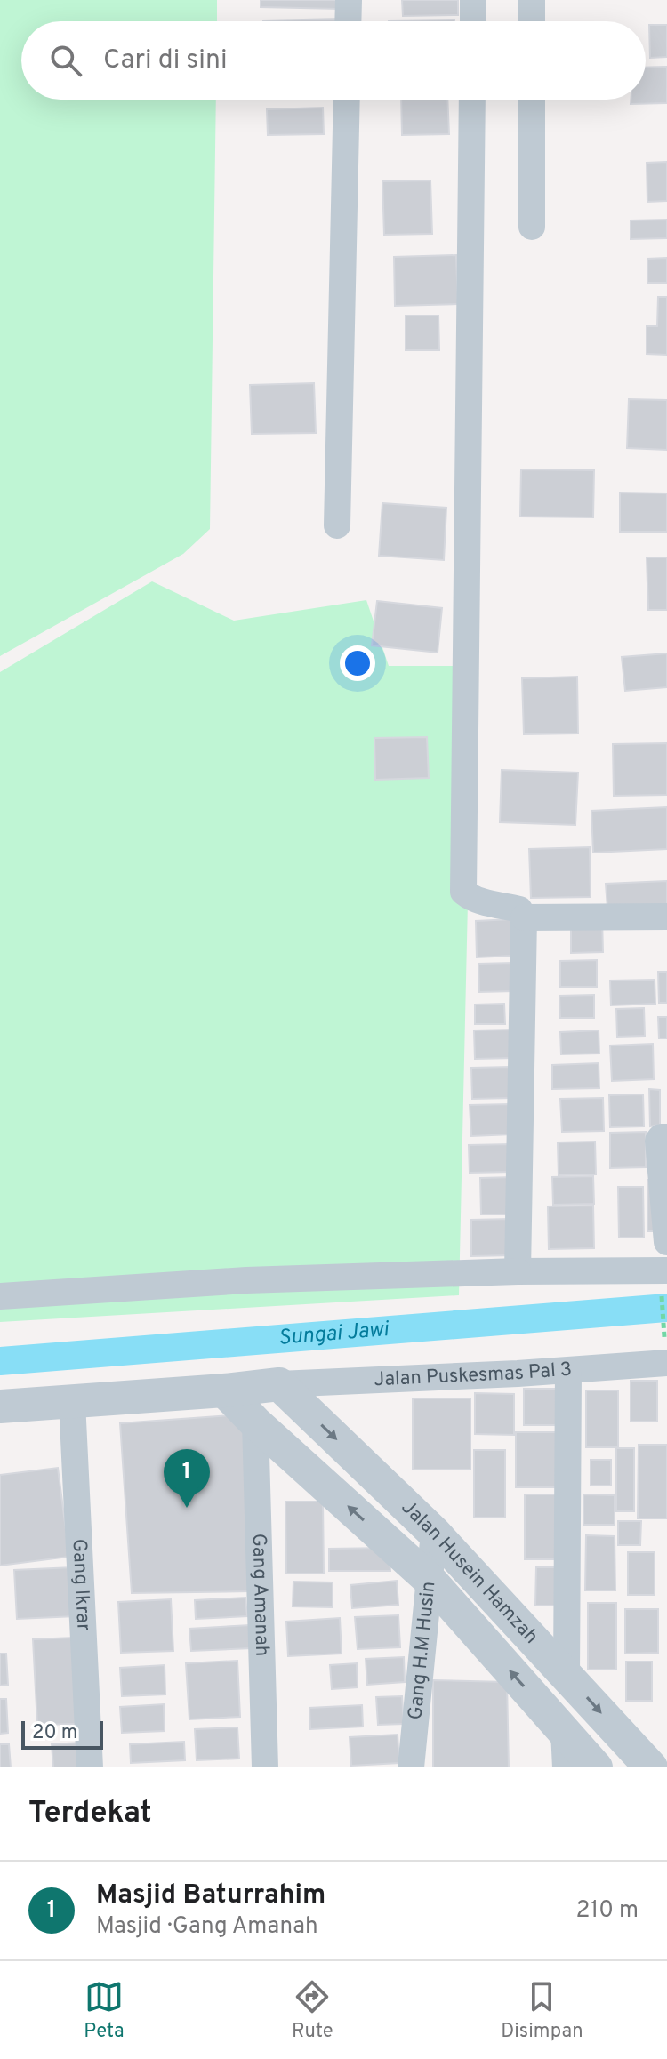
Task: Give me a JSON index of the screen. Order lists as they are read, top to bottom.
{
  "streets": {
    "street": [
      "Jalan Puskesmas Pal 3",
      "Jalan Husein Hamzah",
      "Gang Ikrar",
      "Gang Amanah",
      "Gang H.M Husin"
    ]
  },
  "crossings": [
    ["Jalan Puskesmas Pal 3", "Jalan Husein Hamzah"],
    ["Jalan Husein Hamzah", "Gang Amanah"],
    ["Jalan Husein Hamzah", "Gang H.M Husin"]
  ],
  "water": ["Sungai Jawi"],
  "scale_bar": "20 m",
  "page": {
    "search": "Cari di sini",
    "pins": "1",
    "scale": "20 m",
    "heading": "Terdekat",
    "list": [
      {
        "mark": "1",
        "name": "Masjid Baturrahim",
        "note": "Masjid · Gang Amanah",
        "value": "210 m"
      }
    ],
    "nav": ["Peta", "Rute", "Disimpan"]
  }
}
